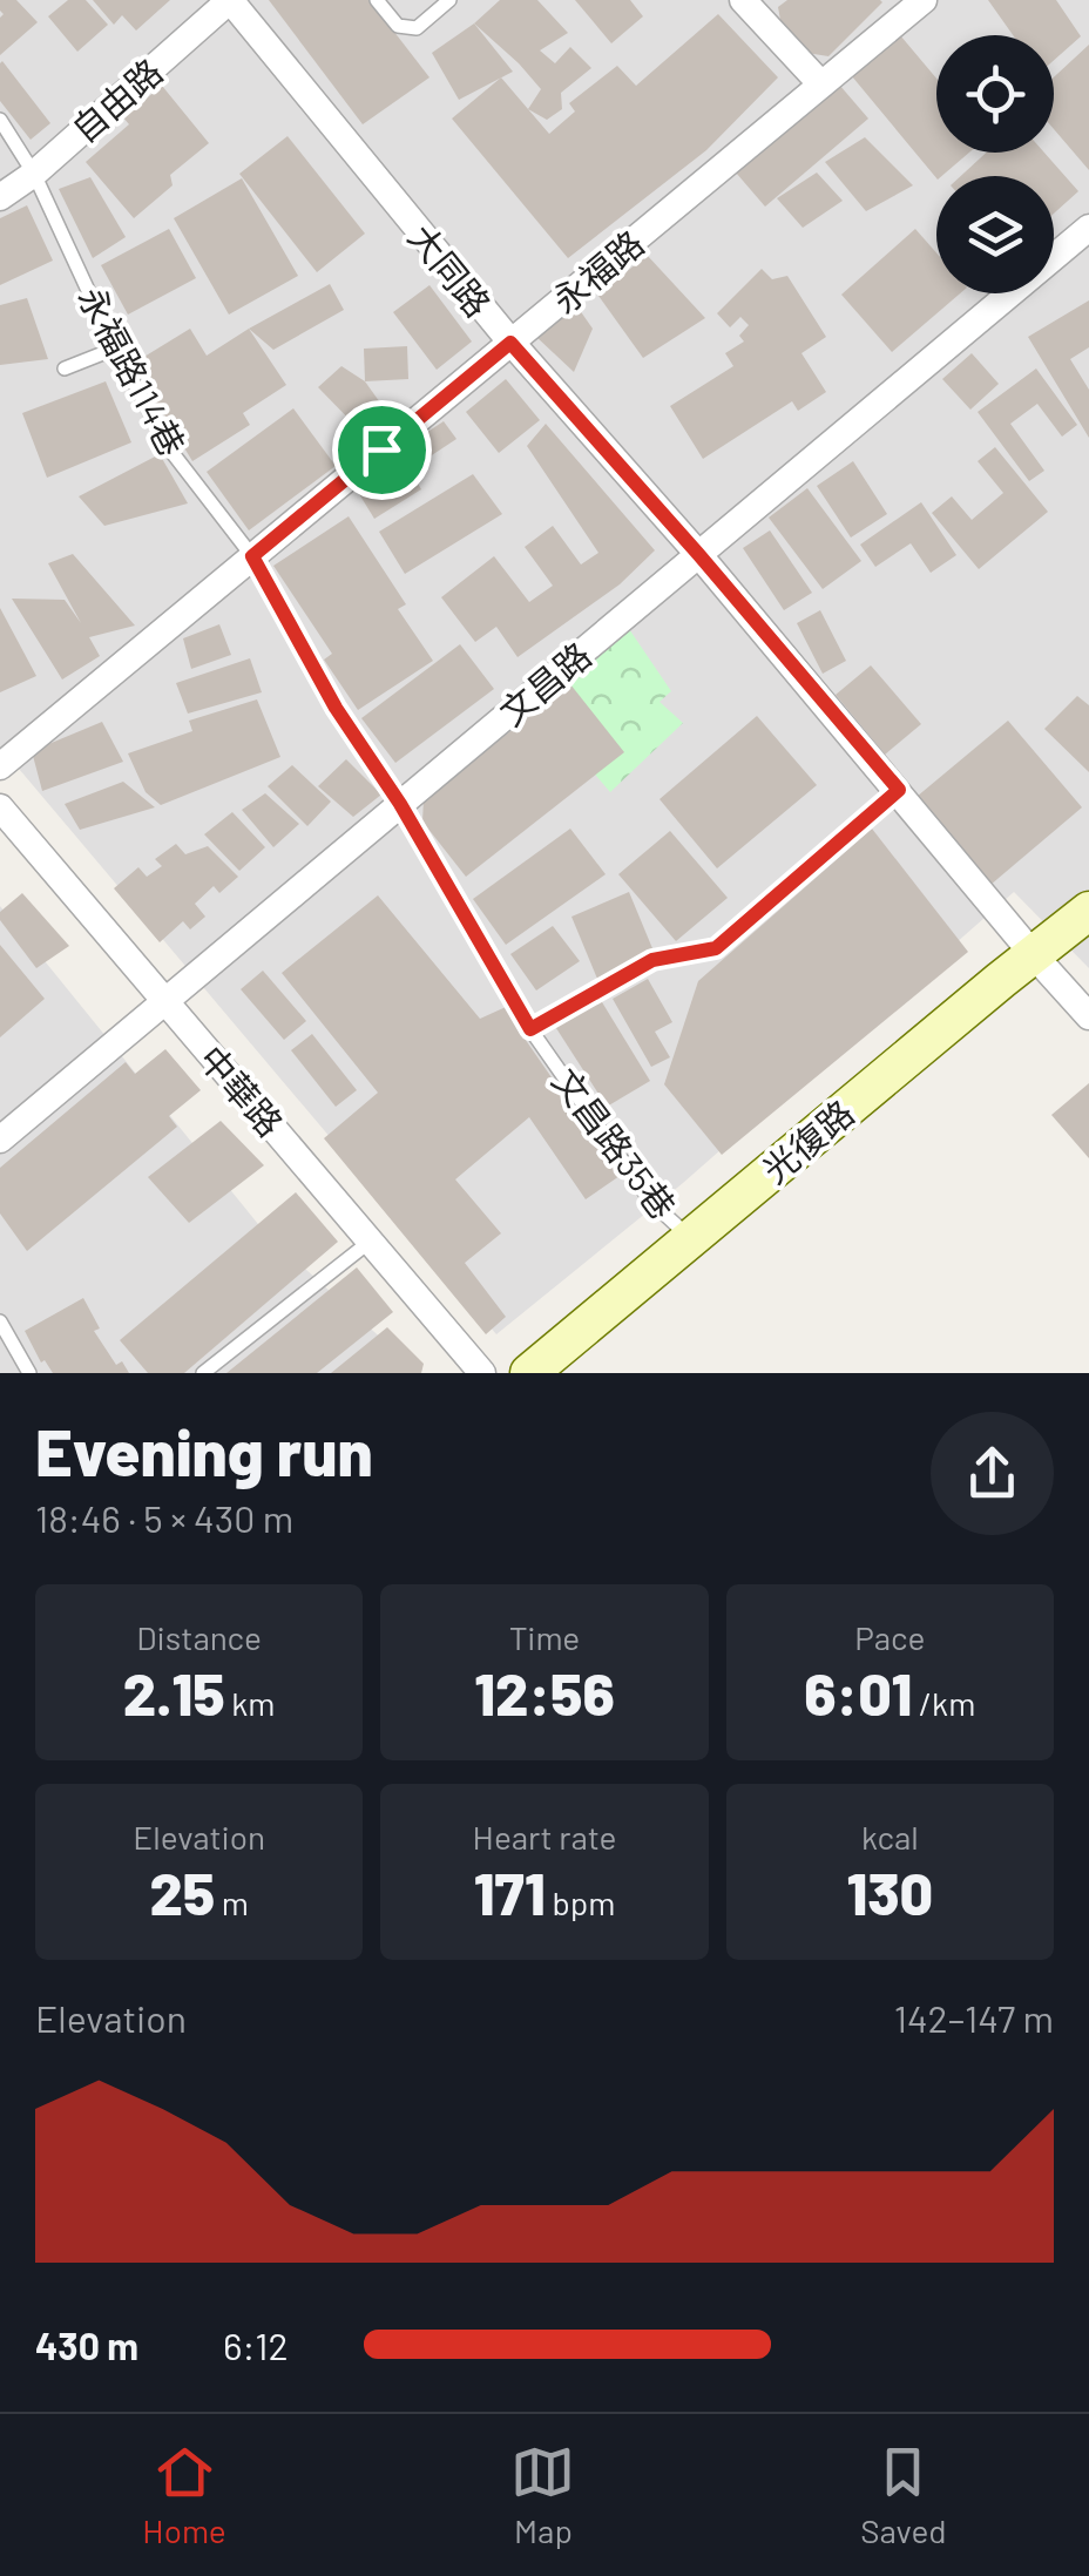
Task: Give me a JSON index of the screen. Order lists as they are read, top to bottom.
{
  "streets": {
    "main road": ["光復路"],
    "street": [
      "自由路",
      "大同路",
      "永福路",
      "文昌路",
      "中華路"
    ],
    "lane": ["永福路114巷", "文昌路35巷"]
  },
  "crossings": [
    ["自由路", "大同路"],
    ["自由路", "永福路114巷"],
    ["大同路", "永福路"],
    ["大同路", "文昌路"],
    ["大同路", "光復路"],
    ["永福路", "永福路114巷"],
    ["永福路114巷", "文昌路"],
    ["永福路114巷", "文昌路35巷"],
    ["文昌路", "中華路"],
    ["文昌路", "文昌路35巷"],
    ["光復路", "文昌路35巷"]
  ],
  "page": {
    "heading": ["Evening run", "18:46 · 5 × 430 m"],
    "stats": [
      ["Distance", "2.15 km"],
      ["Time", "12:56"],
      ["Pace", "6:01 /km"],
      ["Elevation", "25 m"],
      ["Heart rate", "171 bpm"],
      ["kcal", "130"]
    ],
    "chart": ["Elevation", "142–147 m"],
    "list": [
      {
        "name": "430 m",
        "note": "6:12"
      }
    ],
    "tabs": ["Home", "Map", "Saved"]
  }
}
